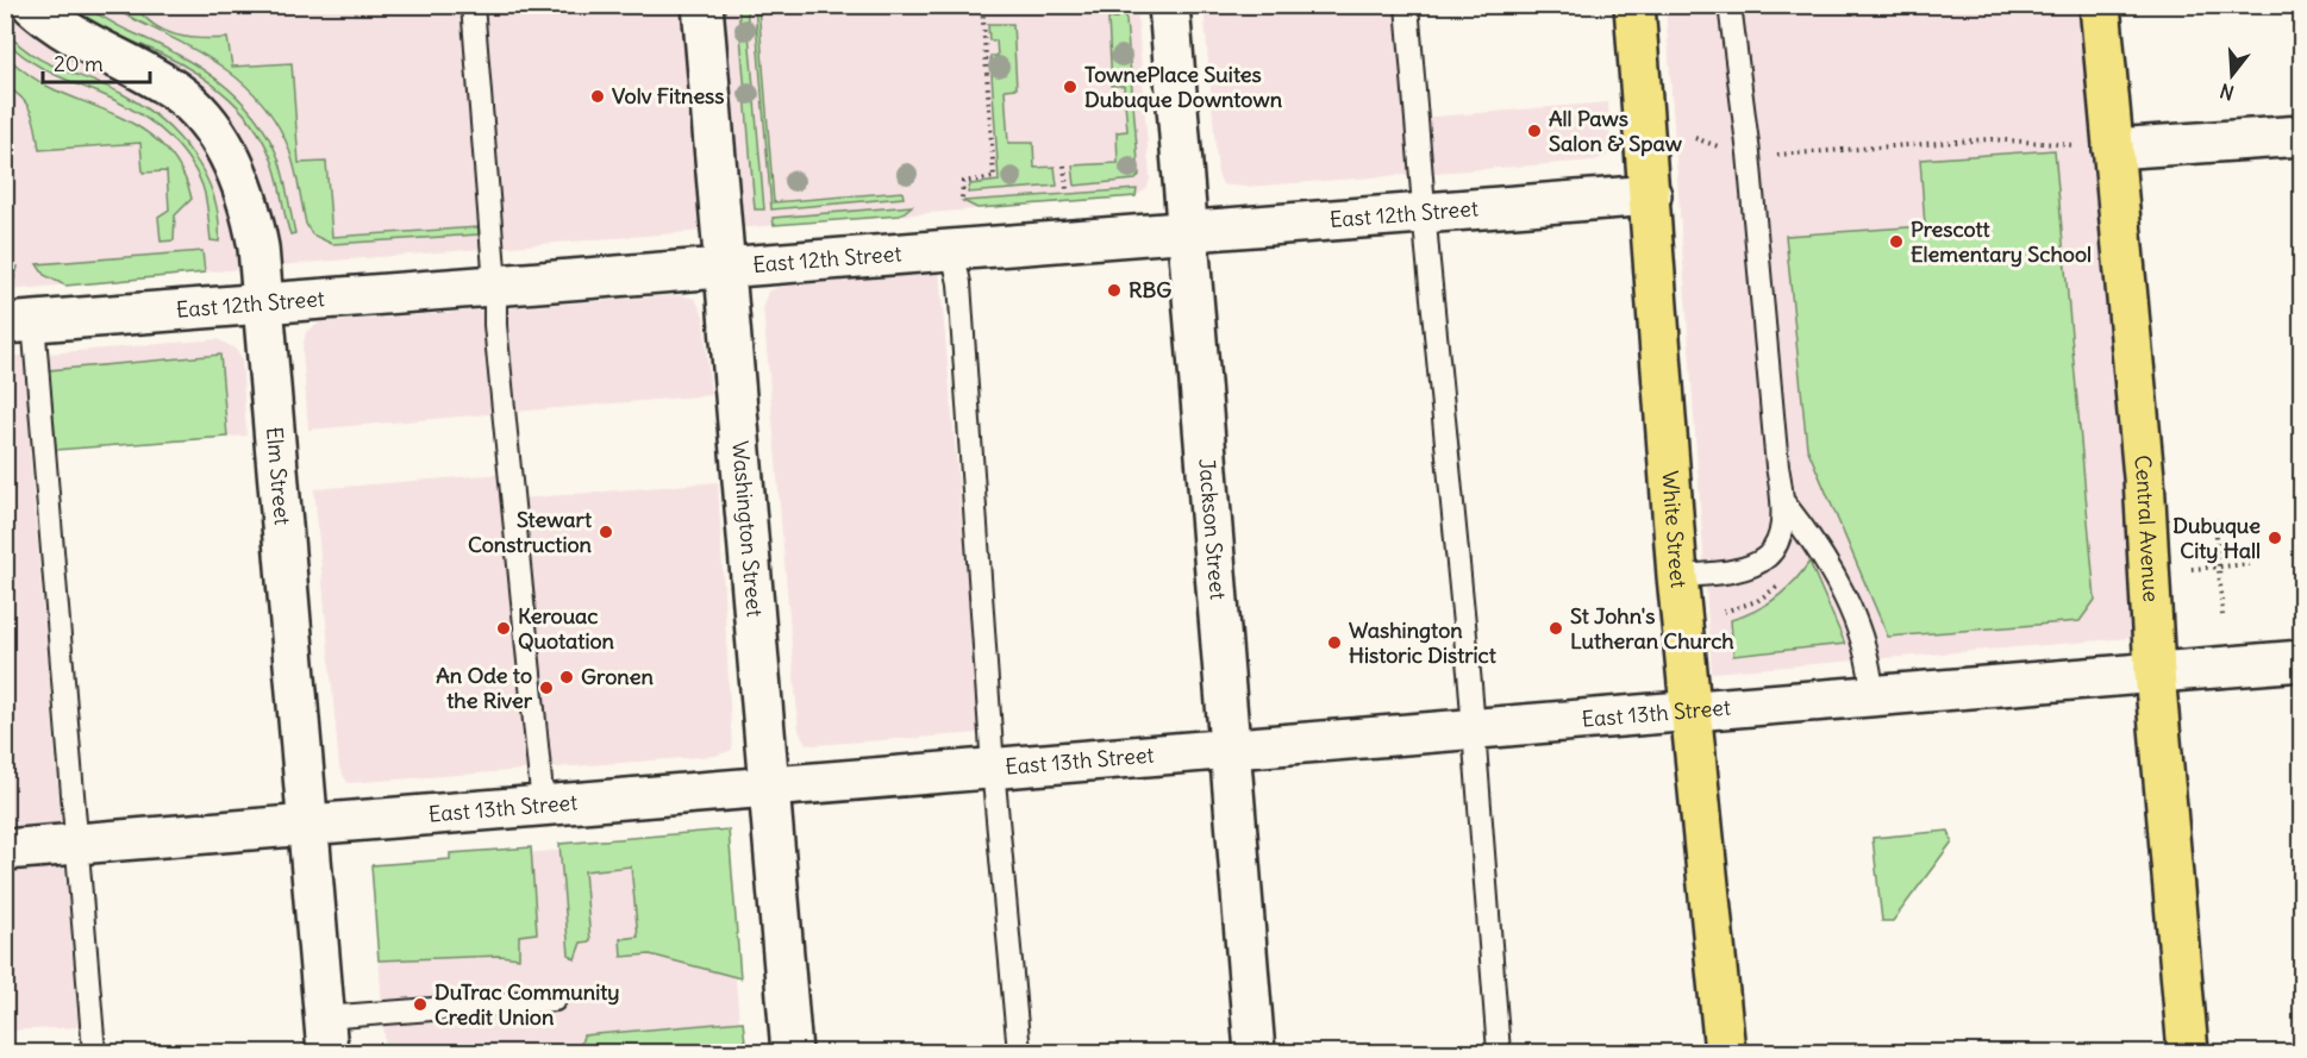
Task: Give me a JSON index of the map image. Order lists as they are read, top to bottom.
{
  "streets": {
    "main road": ["Central Avenue", "White Street"],
    "street": [
      "East 12th Street",
      "Elm Street",
      "Jackson Street",
      "Washington Street",
      "East 13th Street"
    ]
  },
  "crossings": [
    ["East 12th Street", "Elm Street"],
    ["East 12th Street", "Jackson Street"],
    ["East 12th Street", "Washington Street"],
    ["East 12th Street", "White Street"],
    ["Elm Street", "East 13th Street"],
    ["Jackson Street", "East 13th Street"],
    ["Central Avenue", "East 13th Street"],
    ["Washington Street", "East 13th Street"],
    ["White Street", "East 13th Street"]
  ],
  "places": [
    "TownePlace Suites Dubuque Downtown",
    "Volv Fitness",
    "All Paws Salon & Spaw",
    "Prescott Elementary School",
    "RBG",
    "Stewart Construction",
    "Dubuque City Hall",
    "Kerouac Quotation",
    "St John's Lutheran Church",
    "Washington Historic District",
    "Gronen",
    "An Ode to the River",
    "DuTrac Community Credit Union"
  ],
  "scale_bar": "20 m",
  "north": "bottom"
}
